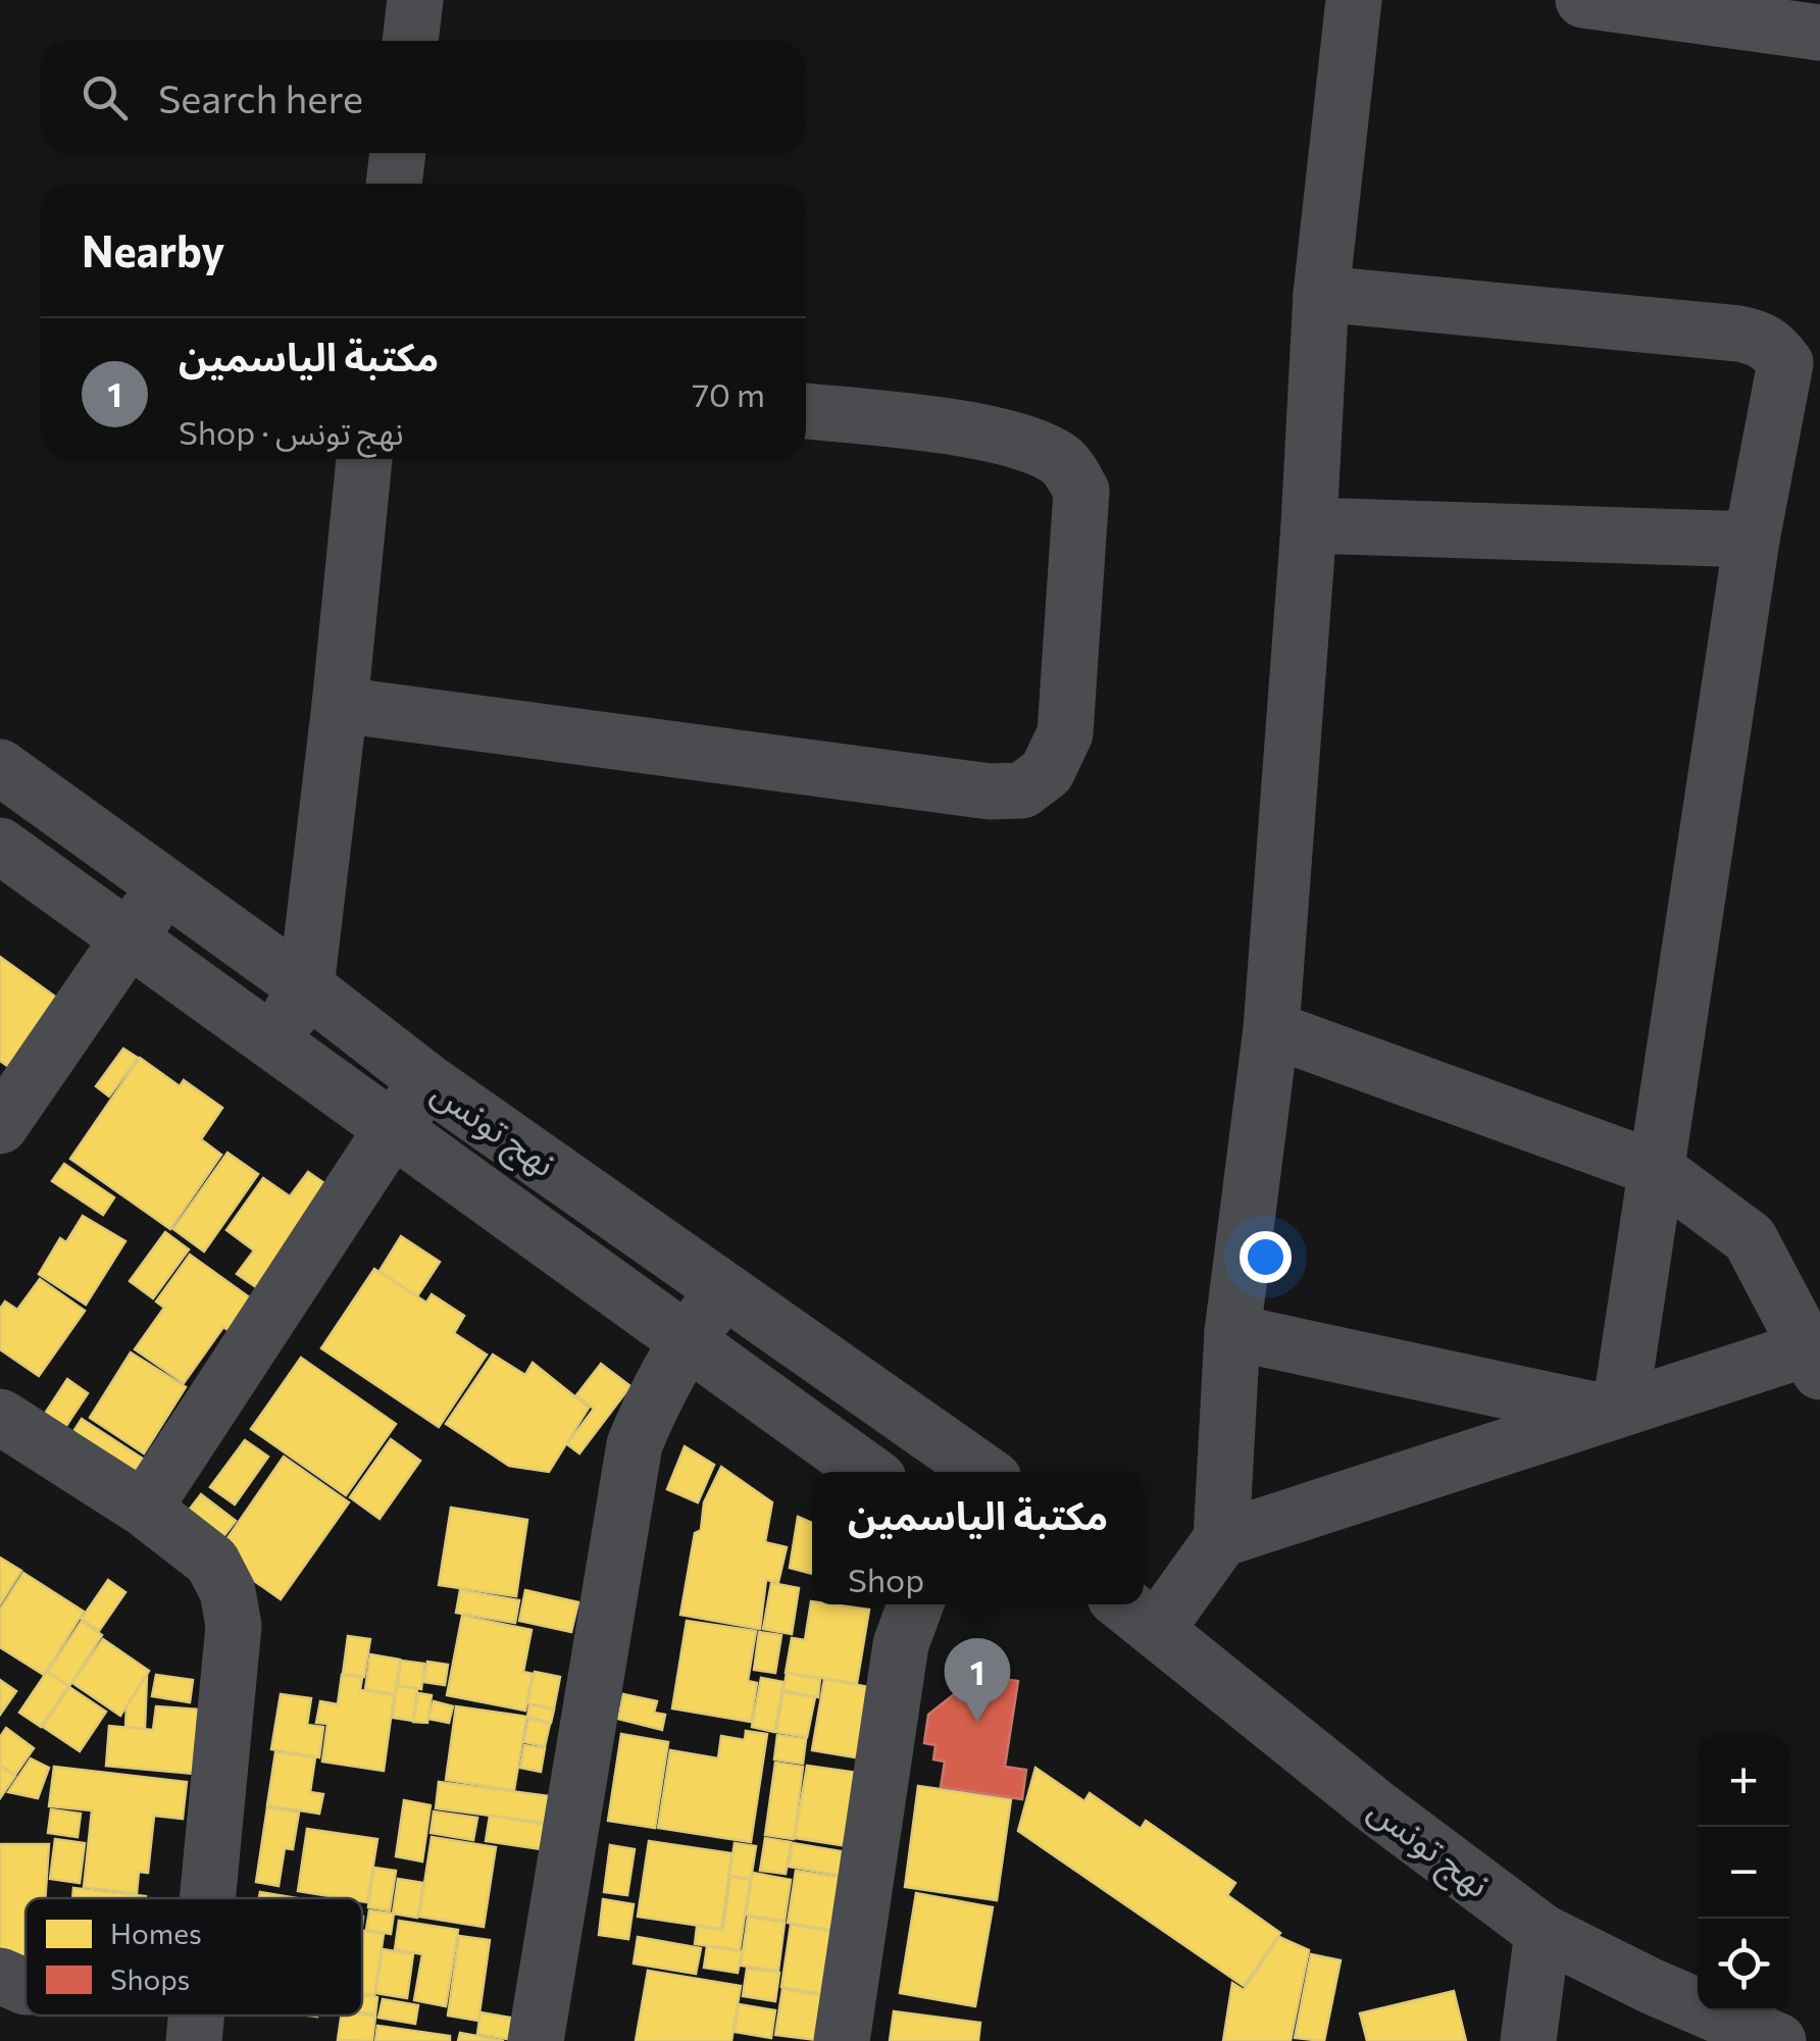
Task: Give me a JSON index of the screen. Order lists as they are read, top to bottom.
{
  "streets": {
    "street": ["نهج تونس"]
  },
  "legend": ["Homes", "Shops"],
  "page": {
    "search": "Search here",
    "heading": "Nearby",
    "list": [
      {
        "mark": "1",
        "name": "مكتبة الياسمين",
        "note": "Shop · نهج تونس",
        "value": "70 m"
      }
    ],
    "popup": ["مكتبة الياسمين", "Shop"],
    "pins": "1",
    "map_buttons": ["+", "−"]
  }
}
